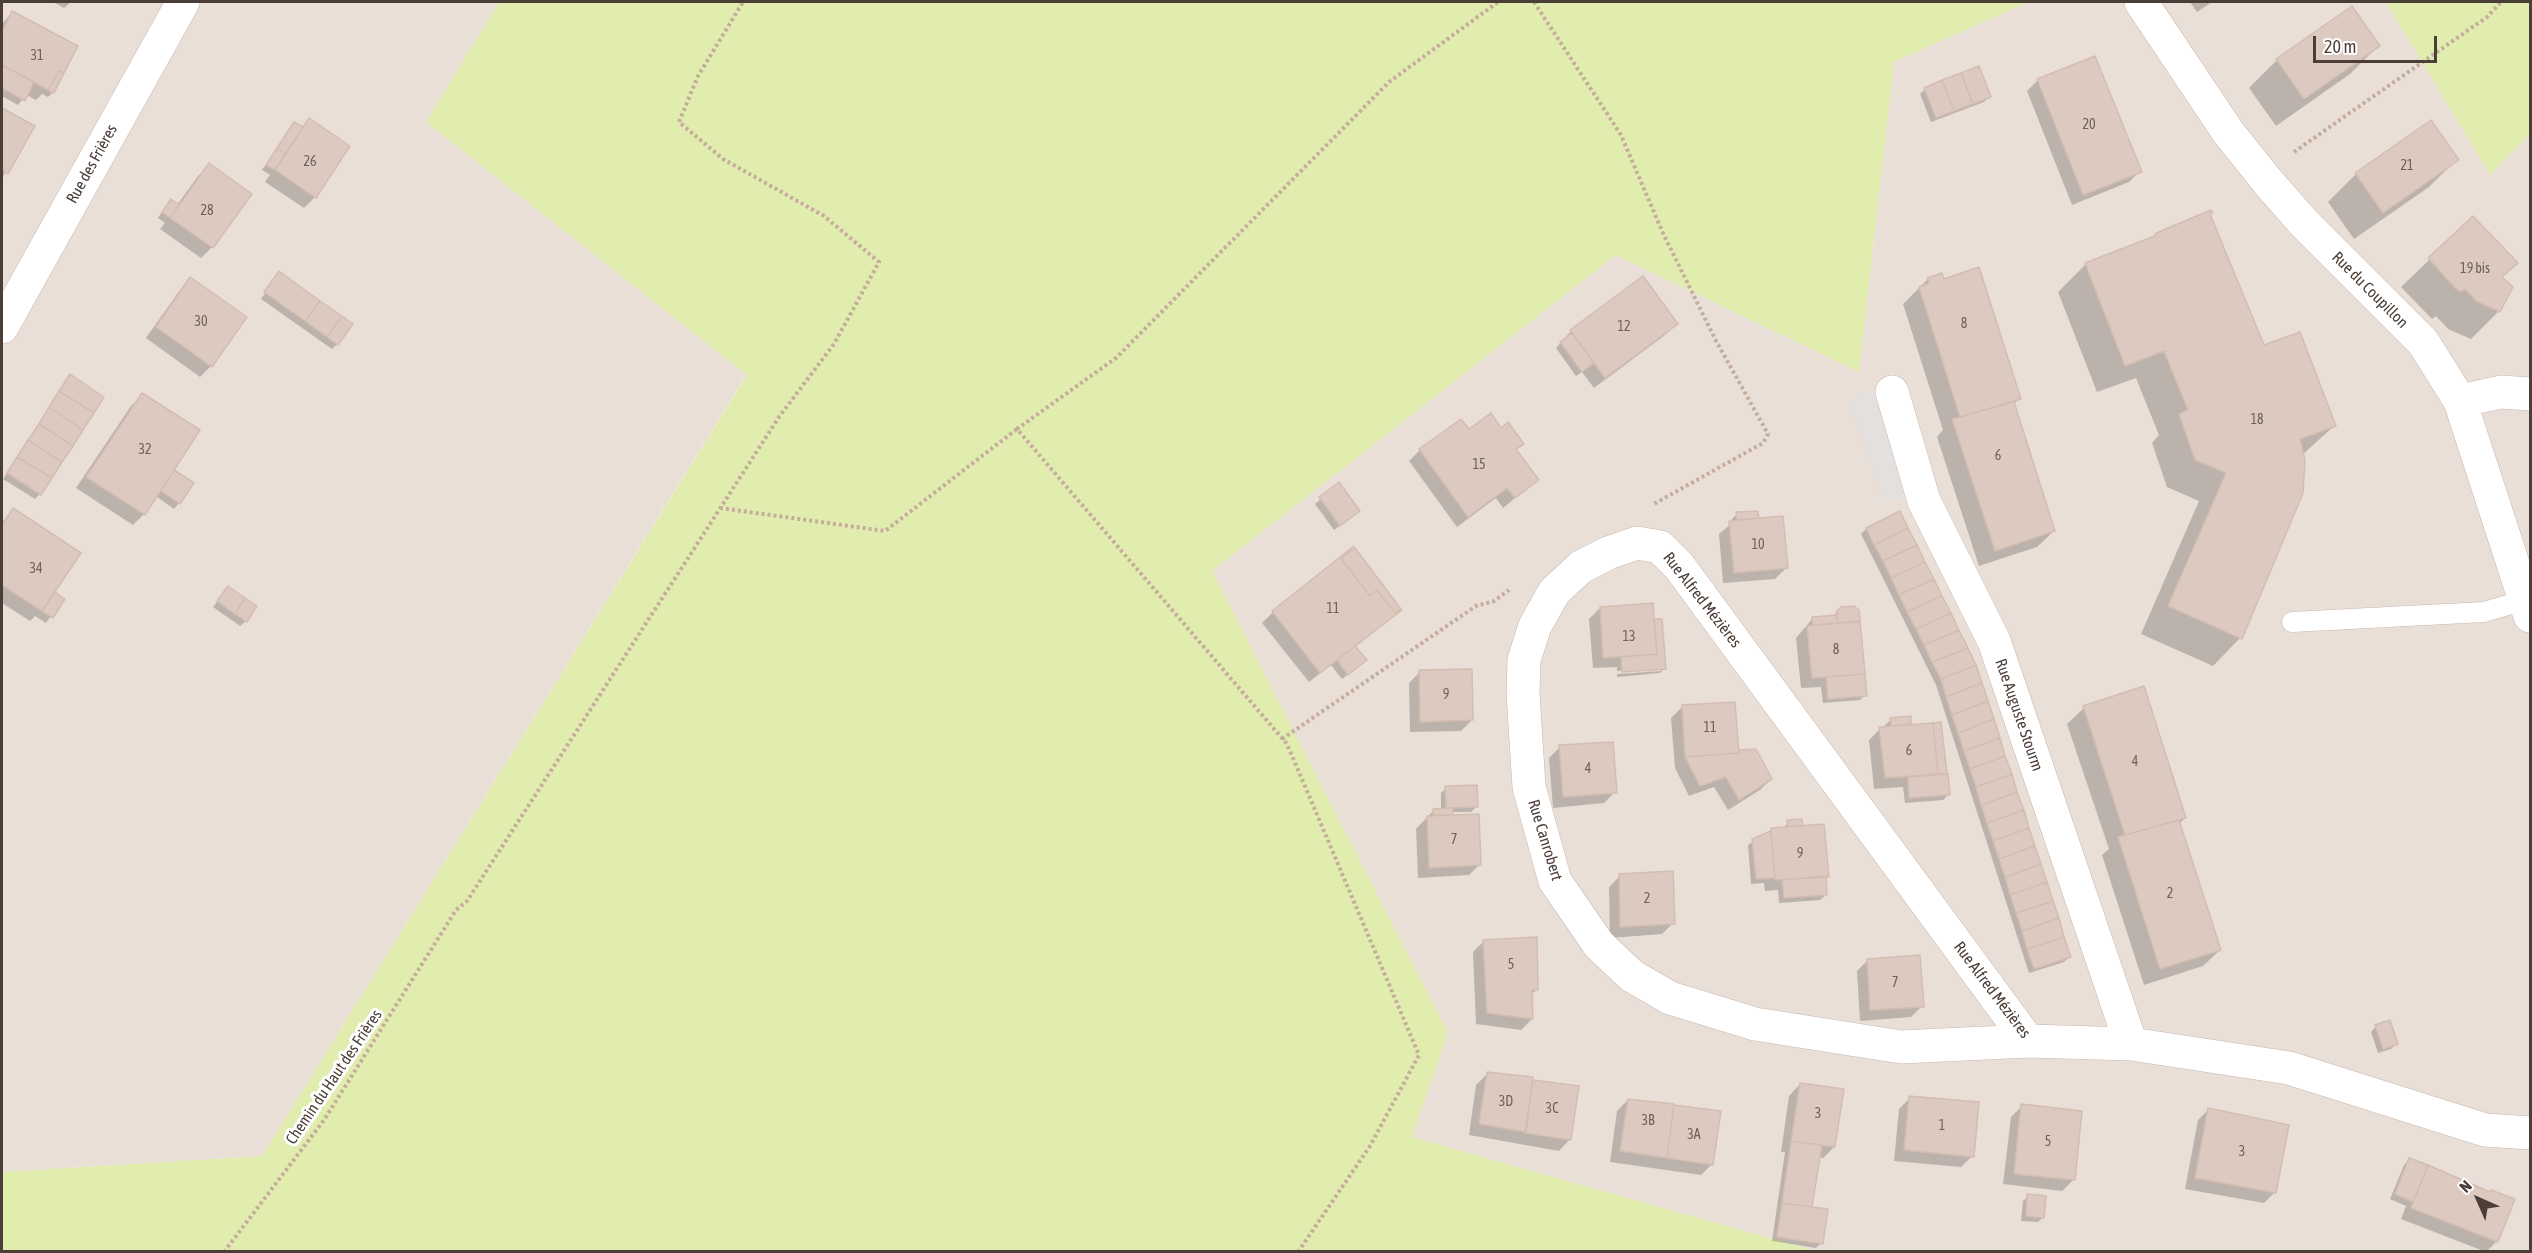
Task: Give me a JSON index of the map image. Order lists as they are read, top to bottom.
{
  "streets": {
    "street": [
      "Rue des Frières",
      "Rue du Coupillon",
      "Rue Alfred Mézières",
      "Rue Auguste Stourm",
      "Rue Canrobert"
    ],
    "path": ["Chemin du Haut des Frières"]
  },
  "crossings": [
    ["Rue Alfred Mézières", "Rue Auguste Stourm"],
    ["Rue Alfred Mézières", "Rue Canrobert"]
  ],
  "house_numbers": [
    "31",
    "20",
    "26",
    "21",
    "28",
    "19 bis",
    "30",
    "8",
    "12",
    "18",
    "32",
    "6",
    "15",
    "10",
    "34",
    "11",
    "13",
    "8",
    "9",
    "11",
    "6",
    "4",
    "4",
    "7",
    "9",
    "2",
    "2",
    "5",
    "7",
    "3D",
    "3C",
    "3",
    "3B",
    "1",
    "3A",
    "5",
    "3"
  ],
  "scale_bar": "20 m",
  "north": "top left"
}
